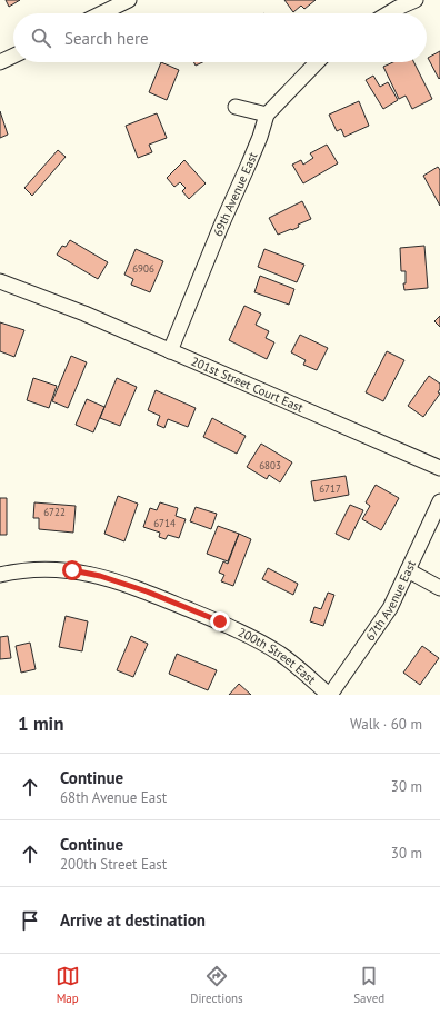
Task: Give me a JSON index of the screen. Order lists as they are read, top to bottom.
{
  "streets": {
    "street": [
      "69th Avenue East",
      "201st Street Court East",
      "67th Avenue East",
      "200th Street East"
    ]
  },
  "crossings": [
    ["69th Avenue East", "201st Street Court East"],
    ["67th Avenue East", "200th Street East"]
  ],
  "house_numbers": [
    "6906",
    "6803",
    "6717",
    "6722",
    "6714"
  ],
  "page": {
    "search": "Search here",
    "heading": ["1 min", "Walk · 60 m"],
    "list": [
      ["Continue", "68th Avenue East", "30 m"],
      ["Continue", "200th Street East", "30 m"],
      "Arrive at destination"
    ],
    "nav": ["Map", "Directions", "Saved"]
  }
}
